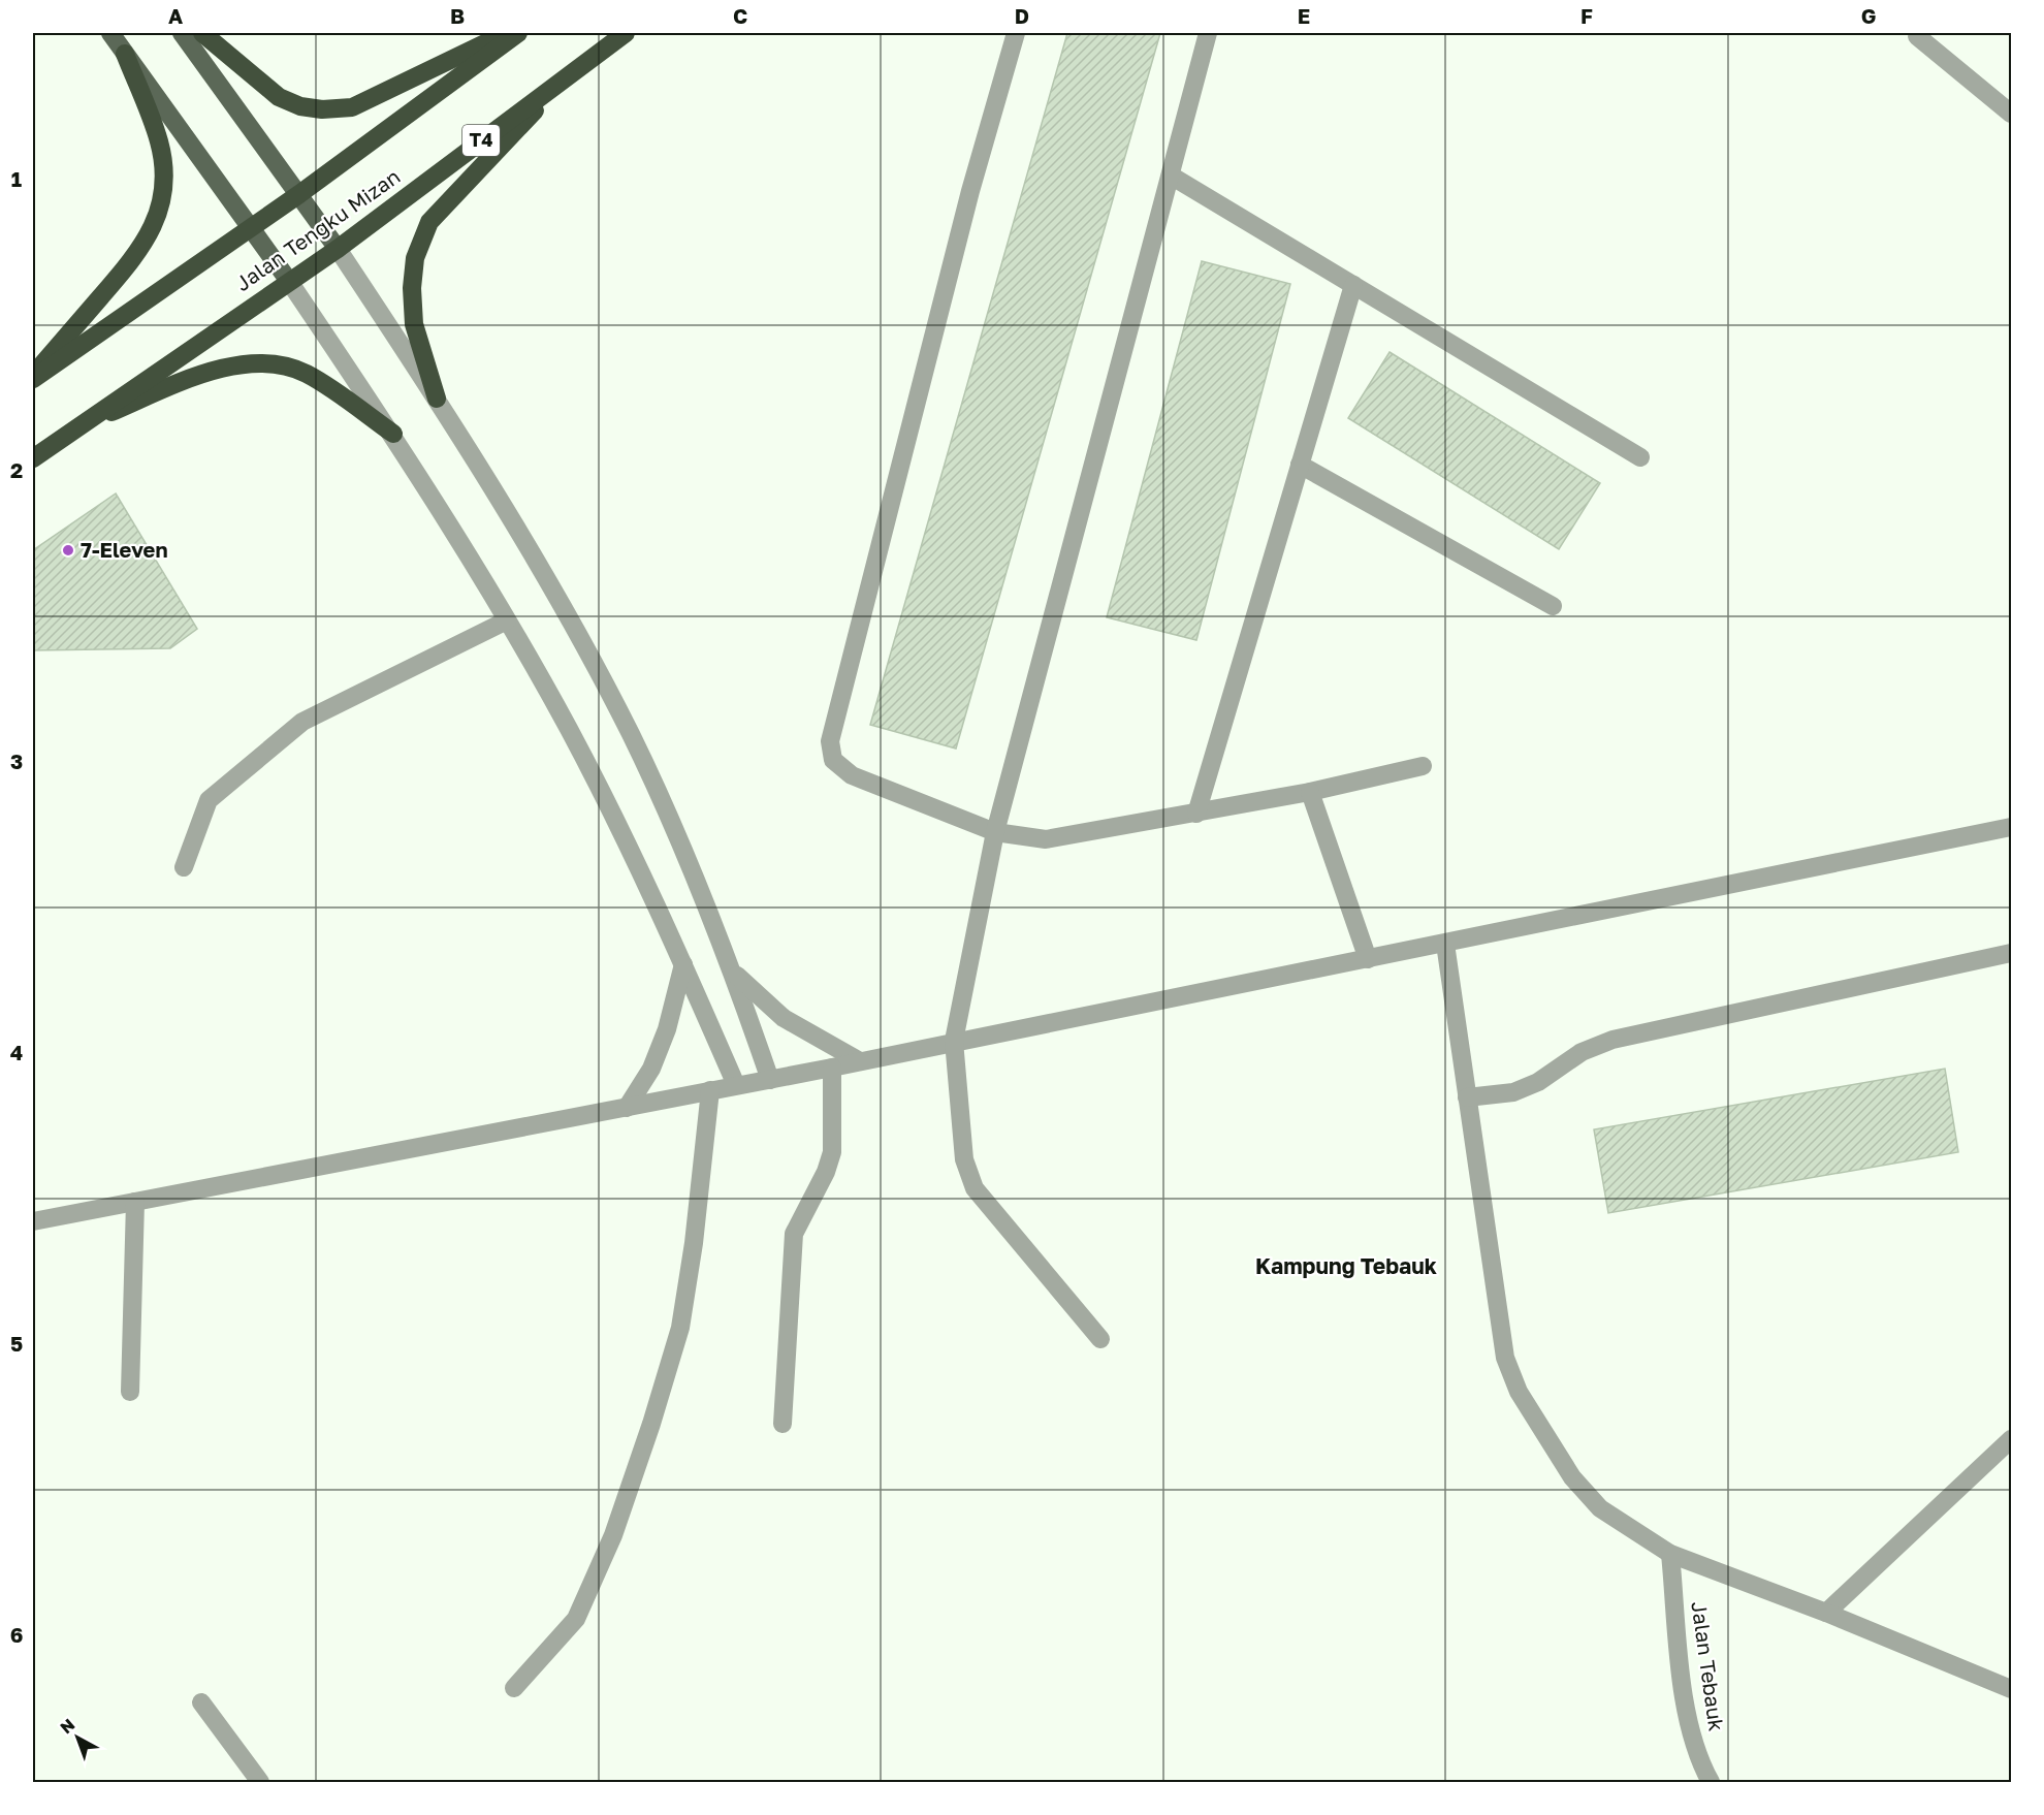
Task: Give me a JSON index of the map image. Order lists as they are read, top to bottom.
{
  "streets": {
    "highway": ["T4", "Jalan Tengku Mizan"],
    "street": ["Jalan Tebauk"]
  },
  "districts": ["Kampung Tebauk"],
  "places": ["7-Eleven"],
  "north": "top left",
  "grid": {
    "columns": [
      "A",
      "B",
      "C",
      "D",
      "E",
      "F",
      "G"
    ],
    "rows": [
      "1",
      "2",
      "3",
      "4",
      "5",
      "6"
    ]
  }
}
